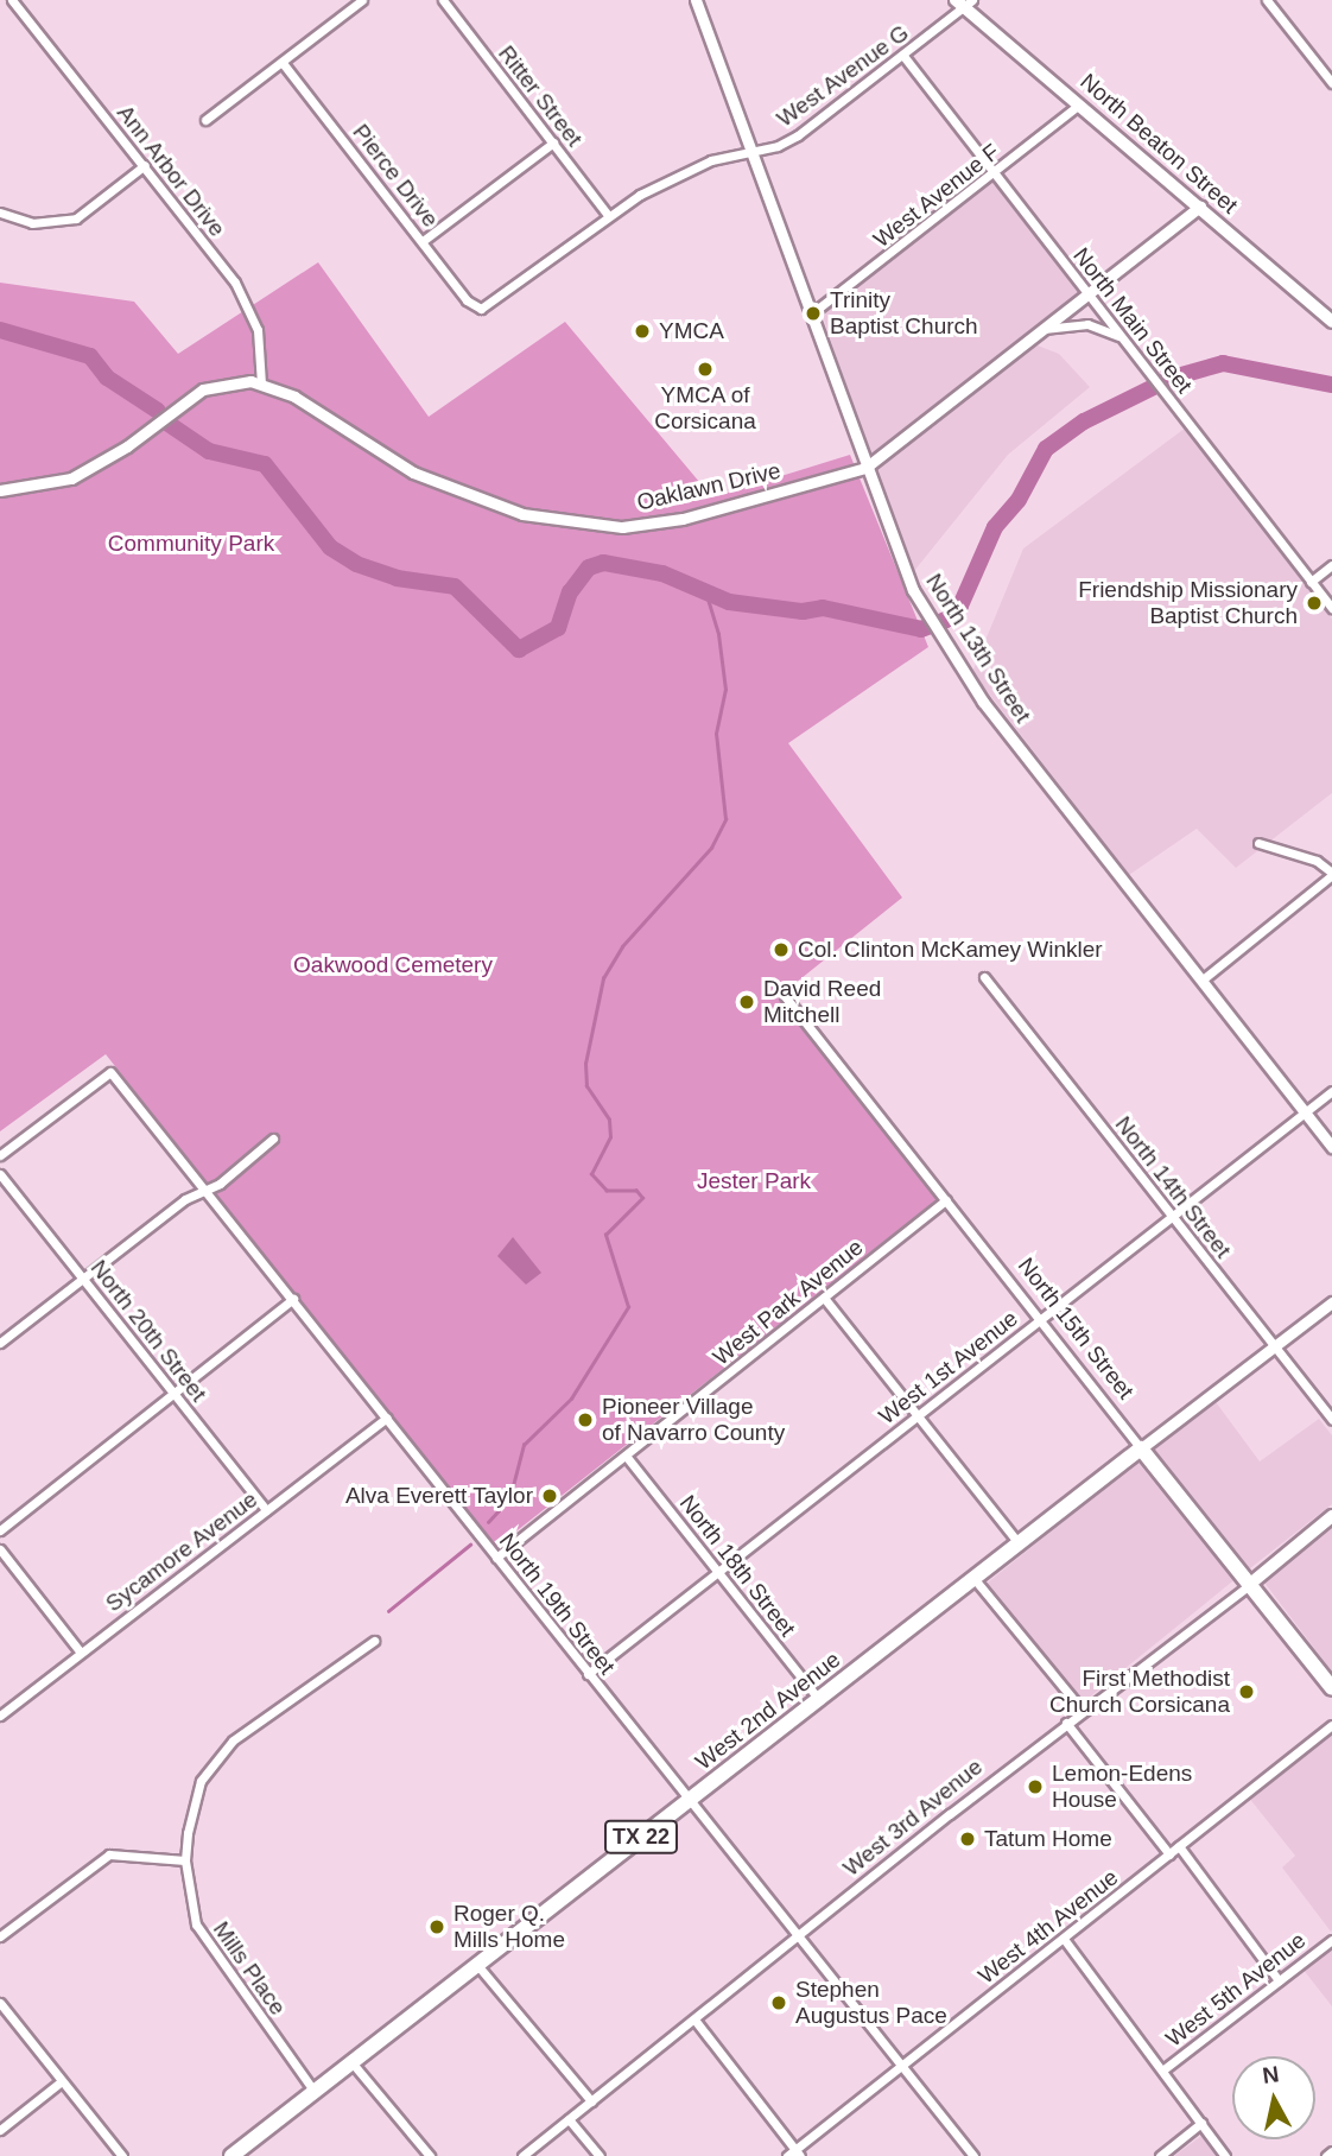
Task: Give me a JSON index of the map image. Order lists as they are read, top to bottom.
{
  "streets": {
    "main road": [
      "North Beaton Street",
      "North 15th Street",
      "West 2nd Avenue",
      "West 3rd Avenue",
      "TX 22"
    ],
    "street": [
      "West Avenue G",
      "Ritter Street",
      "Ann Arbor Drive",
      "Pierce Drive",
      "West Avenue F",
      "North Main Street",
      "Oaklawn Drive",
      "North 13th Street",
      "North 14th Street",
      "West Park Avenue",
      "North 20th Street",
      "West 1st Avenue",
      "Sycamore Avenue",
      "North 18th Street",
      "North 19th Street",
      "West 4th Avenue",
      "Mills Place",
      "West 5th Avenue"
    ]
  },
  "crossings": [
    ["West Avenue G", "Ritter Street"],
    ["West Avenue G", "North Beaton Street"],
    ["West Avenue G", "Pierce Drive"],
    ["West Avenue G", "North Main Street"],
    ["West Avenue G", "North 13th Street"],
    ["North Beaton Street", "West Avenue F"],
    ["North Beaton Street", "Oaklawn Drive"],
    ["Ann Arbor Drive", "Oaklawn Drive"],
    ["West Avenue F", "North Main Street"],
    ["West Avenue F", "North 13th Street"],
    ["North Main Street", "Oaklawn Drive"],
    ["Oaklawn Drive", "North 13th Street"],
    ["North 13th Street", "West 1st Avenue"],
    ["North 14th Street", "West 1st Avenue"],
    ["North 14th Street", "West 2nd Avenue"],
    ["West Park Avenue", "North 15th Street"],
    ["West Park Avenue", "North 18th Street"],
    ["West Park Avenue", "North 19th Street"],
    ["North 15th Street", "West 1st Avenue"],
    ["North 15th Street", "West 2nd Avenue"],
    ["North 15th Street", "West 3rd Avenue"],
    ["North 20th Street", "Sycamore Avenue"],
    ["West 1st Avenue", "North 18th Street"],
    ["West 1st Avenue", "North 19th Street"],
    ["Sycamore Avenue", "North 19th Street"],
    ["North 18th Street", "West 2nd Avenue"],
    ["North 19th Street", "West 2nd Avenue"],
    ["North 19th Street", "West 3rd Avenue"],
    ["North 19th Street", "West 4th Avenue"],
    ["West 2nd Avenue", "Mills Place"]
  ],
  "parks": ["Community Park", "Oakwood Cemetery", "Jester Park"],
  "places": [
    "Trinity Baptist Church",
    "YMCA",
    "YMCA of Corsicana",
    "Friendship Missionary Baptist Church",
    "Col. Clinton McKamey Winkler",
    "David Reed Mitchell",
    "Pioneer Village of Navarro County",
    "Alva Everett Taylor",
    "First Methodist Church Corsicana",
    "Lemon-Edens House",
    "Tatum Home",
    "Roger Q. Mills Home",
    "Stephen Augustus Pace"
  ],
  "north": "top"
}
